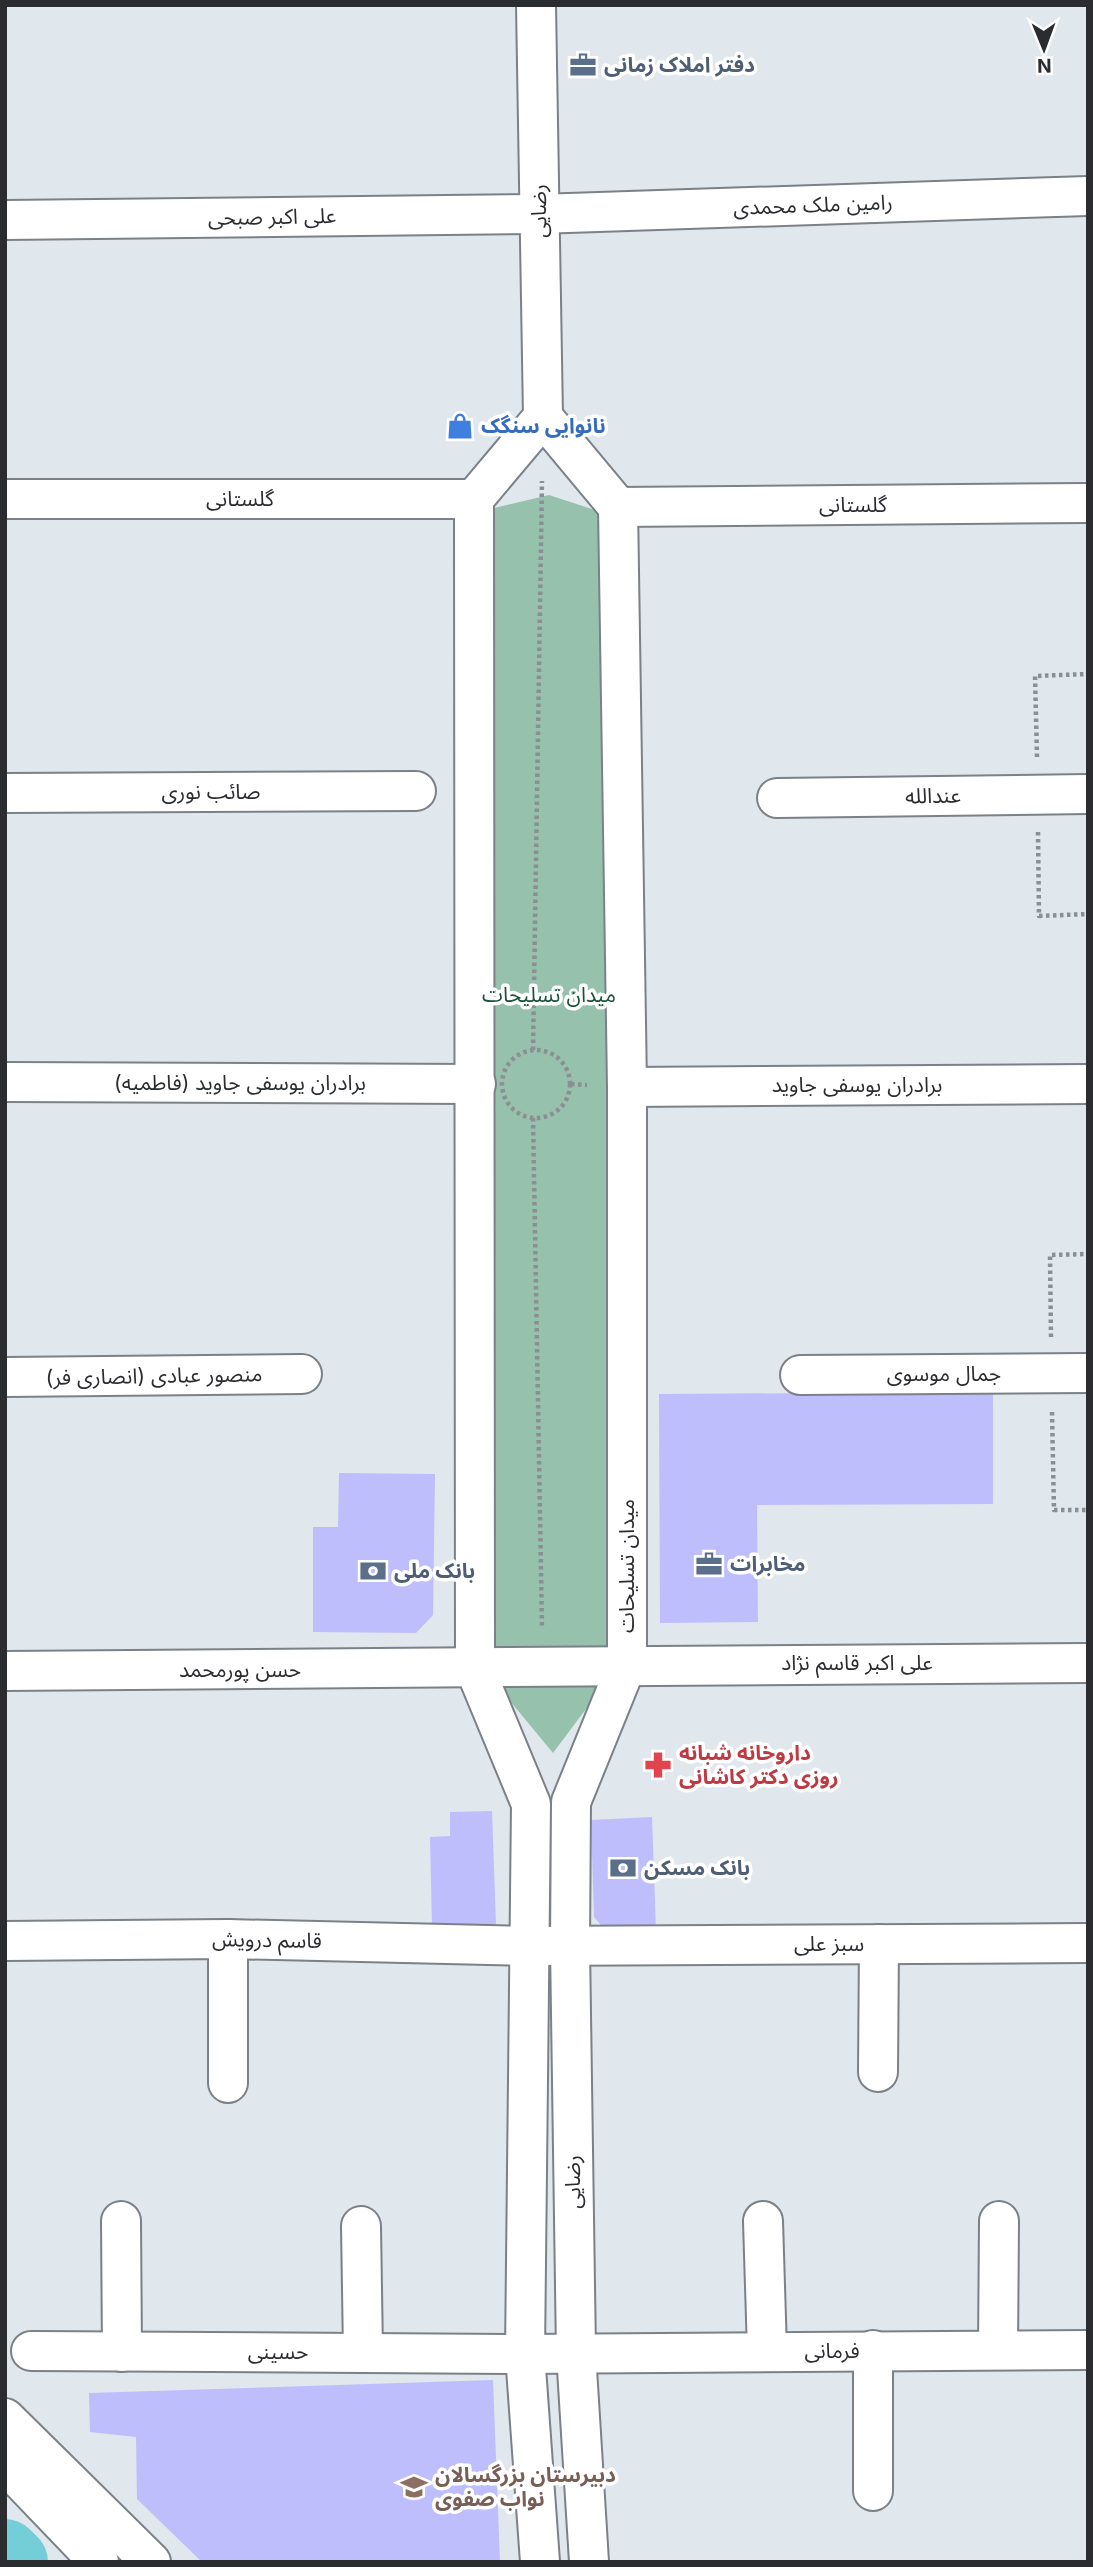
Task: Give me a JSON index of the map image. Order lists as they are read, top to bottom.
{
  "streets": {
    "street": [
      "رامین ملک محمدی",
      "رضایی",
      "علی اکبر صبحی",
      "گلستانی",
      "صائب نوری",
      "عندالله",
      "برادران یوسفی جاوید (فاطمیه)",
      "برادران یوسفی جاوید",
      "جمال موسوی",
      "منصور عبادی (انصاری فر)",
      "میدان تسلیحات",
      "علی اکبر قاسم نژاد",
      "حسن پورمحمد",
      "قاسم درویش",
      "سبز علی",
      "فرمانی",
      "حسینی"
    ]
  },
  "crossings": [
    ["رامین ملک محمدی", "رضایی"],
    ["رامین ملک محمدی", "علی اکبر صبحی"],
    ["رضایی", "علی اکبر صبحی"],
    ["رضایی", "میدان تسلیحات"],
    ["رضایی", "قاسم درویش"],
    ["رضایی", "سبز علی"],
    ["رضایی", "فرمانی"],
    ["گلستانی", "میدان تسلیحات"],
    ["برادران یوسفی جاوید", "میدان تسلیحات"],
    ["میدان تسلیحات", "علی اکبر قاسم نژاد"],
    ["علی اکبر قاسم نژاد", "حسن پورمحمد"],
    ["قاسم درویش", "سبز علی"],
    ["فرمانی", "حسینی"]
  ],
  "parks": ["میدان تسلیحات"],
  "places": {
    "office": ["دفتر املاک زمانی", "مخابرات"],
    "shop": ["نانوایی سنگک"],
    "bank": ["بانک ملی", "بانک مسکن"],
    "pharmacy": ["داروخانه شبانه روزی دکتر کاشانی"],
    "school or university": ["دبیرستان بزرگسالان نواب صفوی"]
  },
  "north": "bottom"
}
